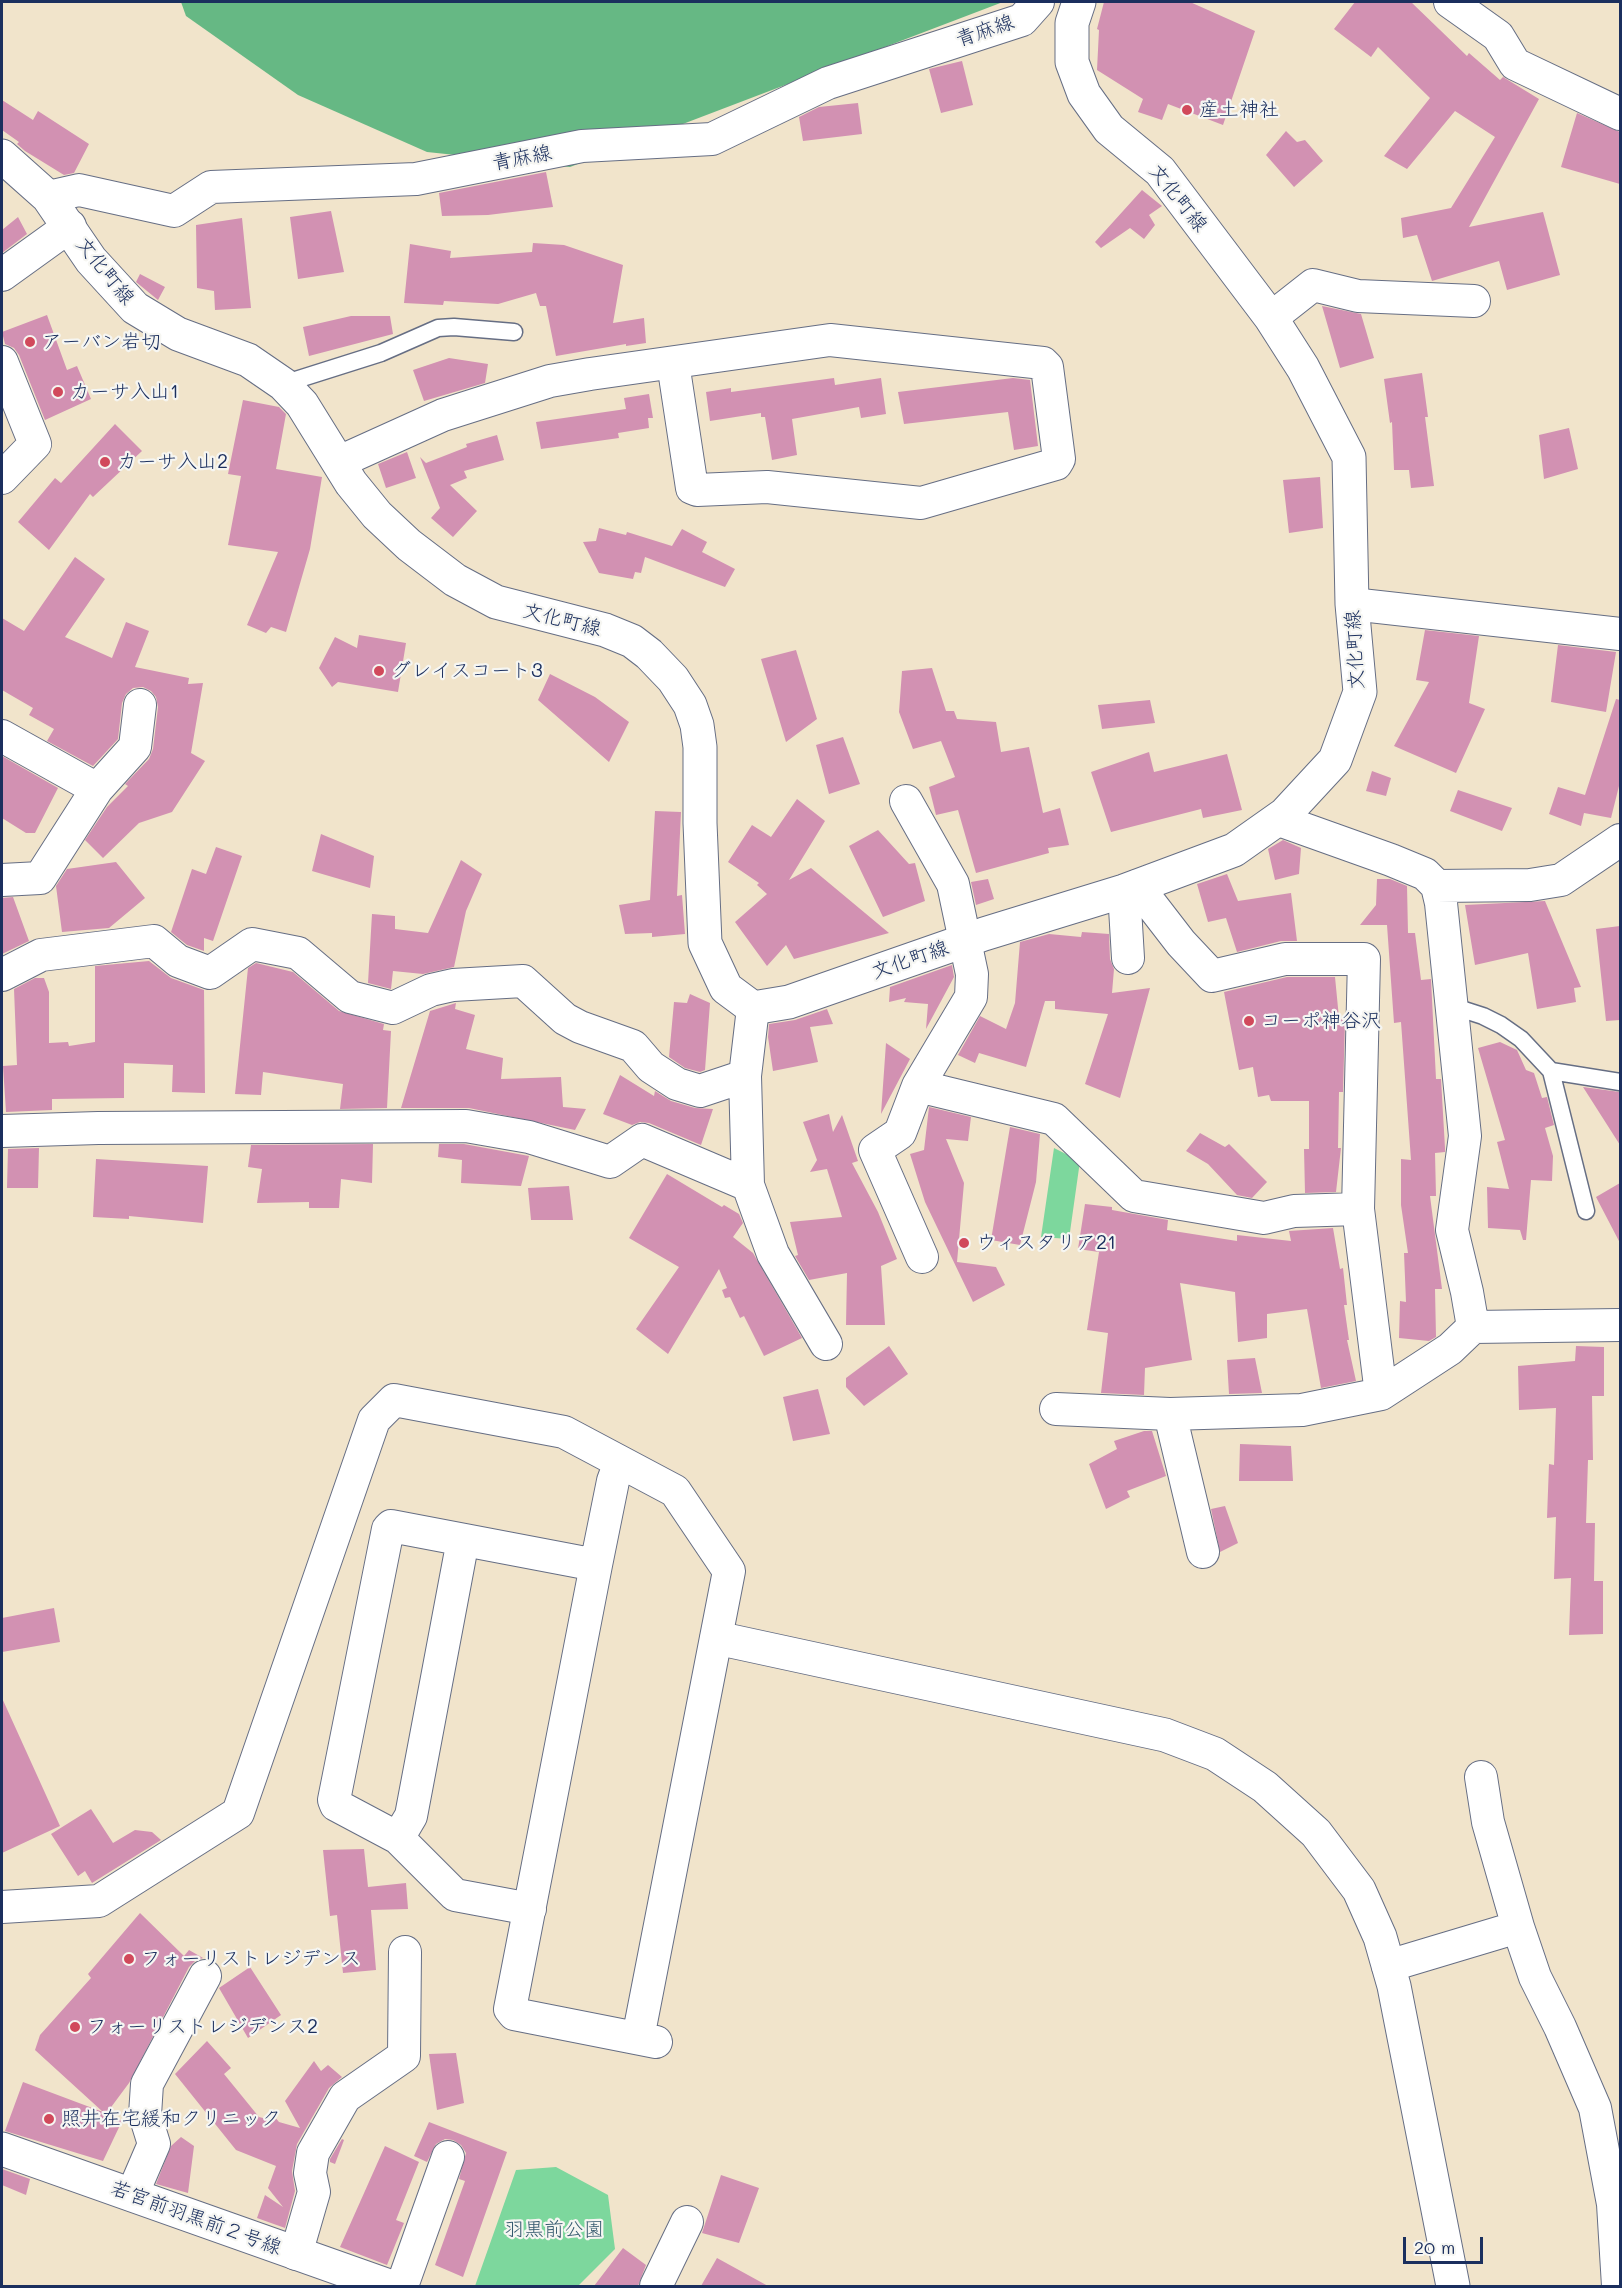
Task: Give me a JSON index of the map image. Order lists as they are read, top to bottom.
{
  "streets": {
    "street": ["青麻線", "文化町線", "若宮前羽黒前２号線"]
  },
  "crossings": [
    ["青麻線", "文化町線"]
  ],
  "parks": ["羽黒前公園"],
  "places": [
    "産土神社",
    "アーバン岩切",
    "カーサ入山1",
    "カーサ入山2",
    "グレイスコート3",
    "コーポ神谷沢",
    "ウィスタリア21",
    "フォーリストレジデンス",
    "フォーリストレジデンス2",
    "照井在宅緩和クリニック"
  ],
  "scale_bar": "20 m"
}
